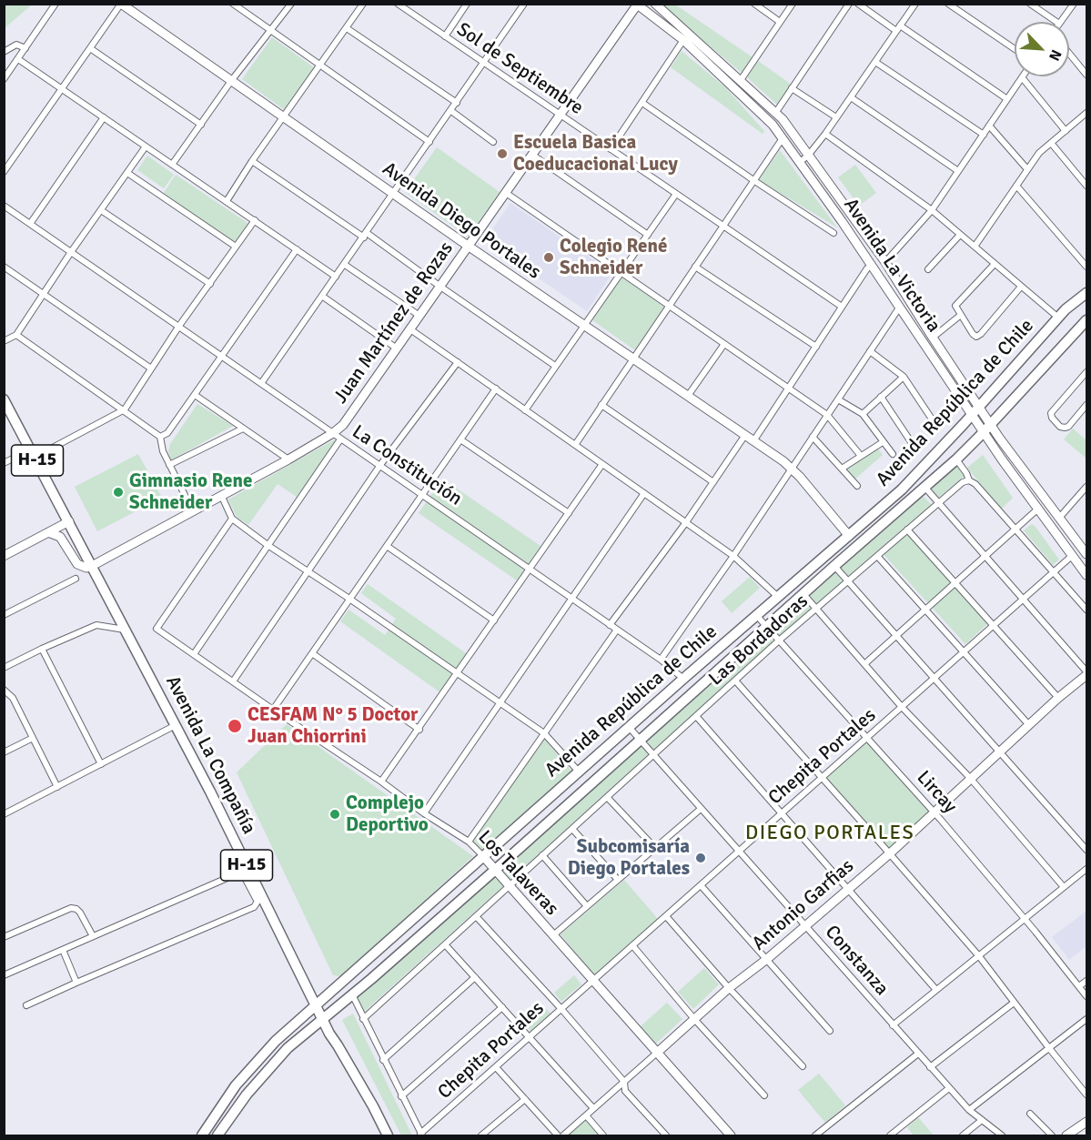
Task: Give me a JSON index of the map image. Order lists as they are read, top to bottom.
{
  "streets": {
    "main road": ["Avenida República de Chile", "H-15", "Avenida La Compañía"],
    "street": [
      "Sol de Septiembre",
      "Avenida Diego Portales",
      "Avenida La Victoria",
      "Juan Martínez de Rozas",
      "La Constitución",
      "Las Bordadoras",
      "Chepita Portales",
      "Lircay",
      "Los Talaveras",
      "Antonio Garfias",
      "Constanza"
    ]
  },
  "crossings": [
    ["Sol de Septiembre", "Juan Martínez de Rozas"],
    ["Avenida Diego Portales", "Juan Martínez de Rozas"],
    ["Avenida Diego Portales", "Avenida República de Chile"],
    ["Avenida La Victoria", "Juan Martínez de Rozas"],
    ["Avenida La Victoria", "Avenida República de Chile"],
    ["Avenida La Victoria", "Chepita Portales"],
    ["Juan Martínez de Rozas", "La Constitución"],
    ["Juan Martínez de Rozas", "Avenida La Compañía"],
    ["Avenida República de Chile", "La Constitución"],
    ["Avenida República de Chile", "Avenida La Compañía"],
    ["Avenida República de Chile", "Lircay"],
    ["Avenida República de Chile", "Los Talaveras"],
    ["Avenida República de Chile", "Constanza"],
    ["Las Bordadoras", "Lircay"],
    ["Las Bordadoras", "Los Talaveras"],
    ["Las Bordadoras", "Constanza"],
    ["Chepita Portales", "Lircay"],
    ["Chepita Portales", "Los Talaveras"],
    ["Chepita Portales", "Constanza"],
    ["Lircay", "Antonio Garfias"],
    ["Los Talaveras", "Antonio Garfias"],
    ["Antonio Garfias", "Constanza"]
  ],
  "districts": ["DIEGO PORTALES"],
  "places": [
    "Escuela Basica Coeducacional Lucy",
    "Colegio René Schneider",
    "Gimnasio Rene Schneider",
    "CESFAM N° 5 Doctor Juan Chiorrini",
    "Complejo Deportivo",
    "Subcomisaría Diego Portales"
  ],
  "north": "bottom right"
}
